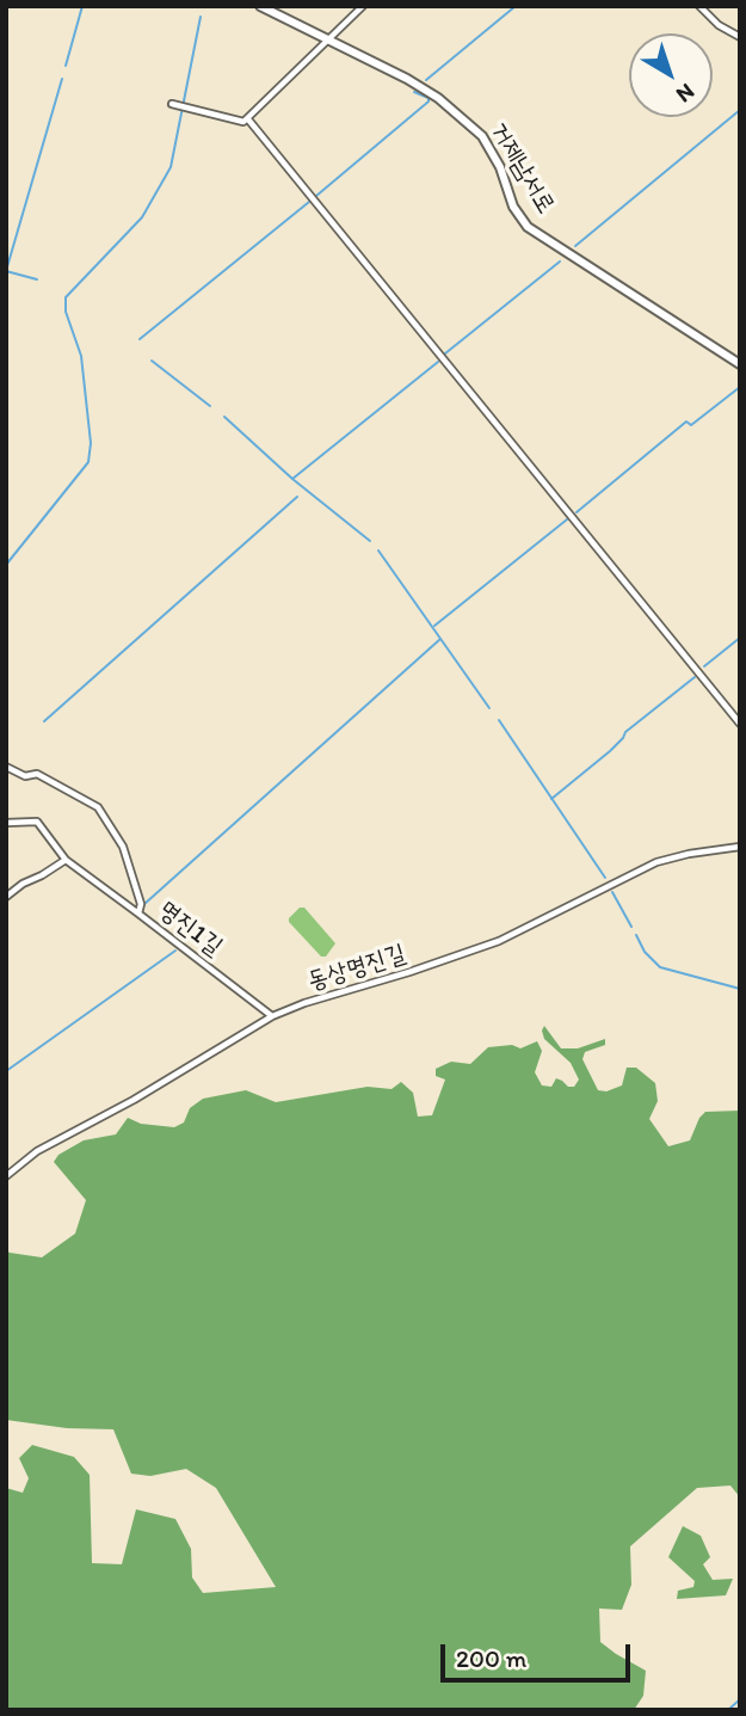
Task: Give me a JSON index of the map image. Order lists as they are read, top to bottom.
{
  "streets": {
    "main road": ["거제남서로"],
    "street": ["명진1길", "동상명진길"]
  },
  "crossings": [
    ["명진1길", "동상명진길"]
  ],
  "scale_bar": "200 m",
  "north": "bottom right"
}
